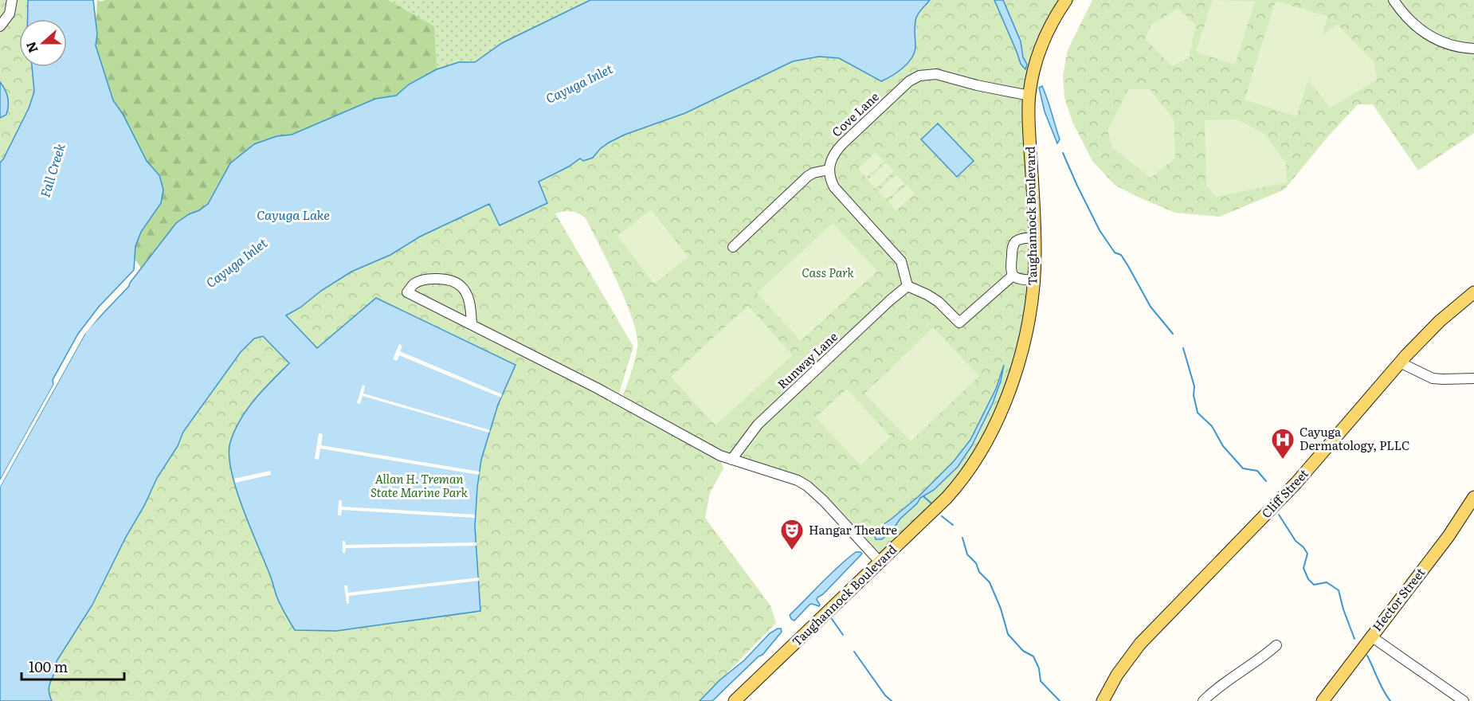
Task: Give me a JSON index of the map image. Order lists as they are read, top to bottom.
{
  "streets": {
    "main road": ["Taughannock Boulevard", "Cliff Street", "Hector Street"],
    "street": ["Cove Lane", "Runway Lane"]
  },
  "crossings": [
    ["Cove Lane", "Taughannock Boulevard"]
  ],
  "water": ["Cayuga Inlet", "Fall Creek", "Cayuga Lake"],
  "parks": ["Cass Park", "Allan H. Treman State Marine Park"],
  "places": {
    "hospital": ["Cayuga Dermatology, PLLC"],
    "theatre": ["Hangar Theatre"]
  },
  "scale_bar": "100 m",
  "north": "left"
}
